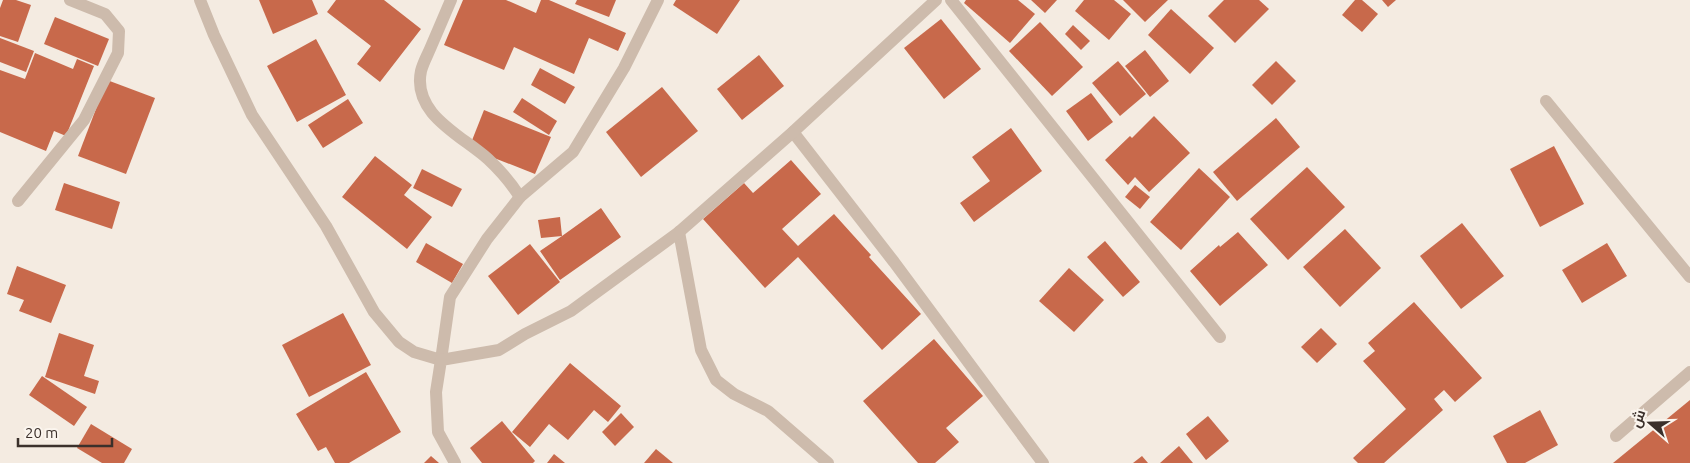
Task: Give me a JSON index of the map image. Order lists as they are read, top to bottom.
{
  "scale_bar": "20 m",
  "north": "left"
}
